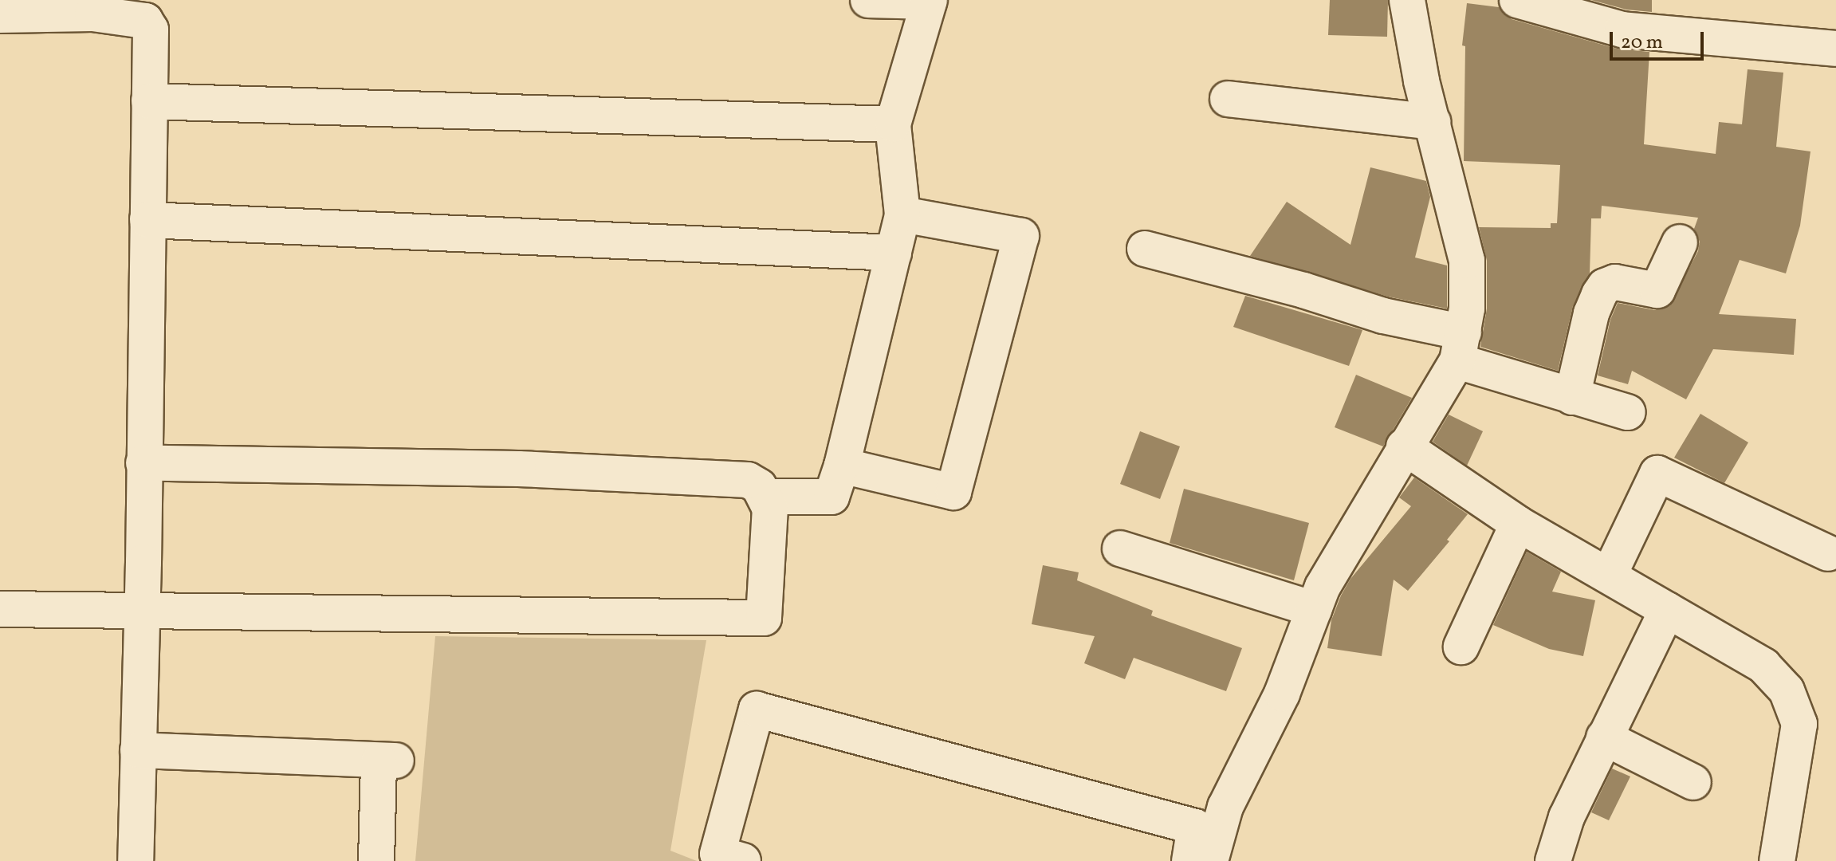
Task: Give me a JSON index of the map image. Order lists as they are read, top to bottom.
{
  "scale_bar": "20 m"
}
